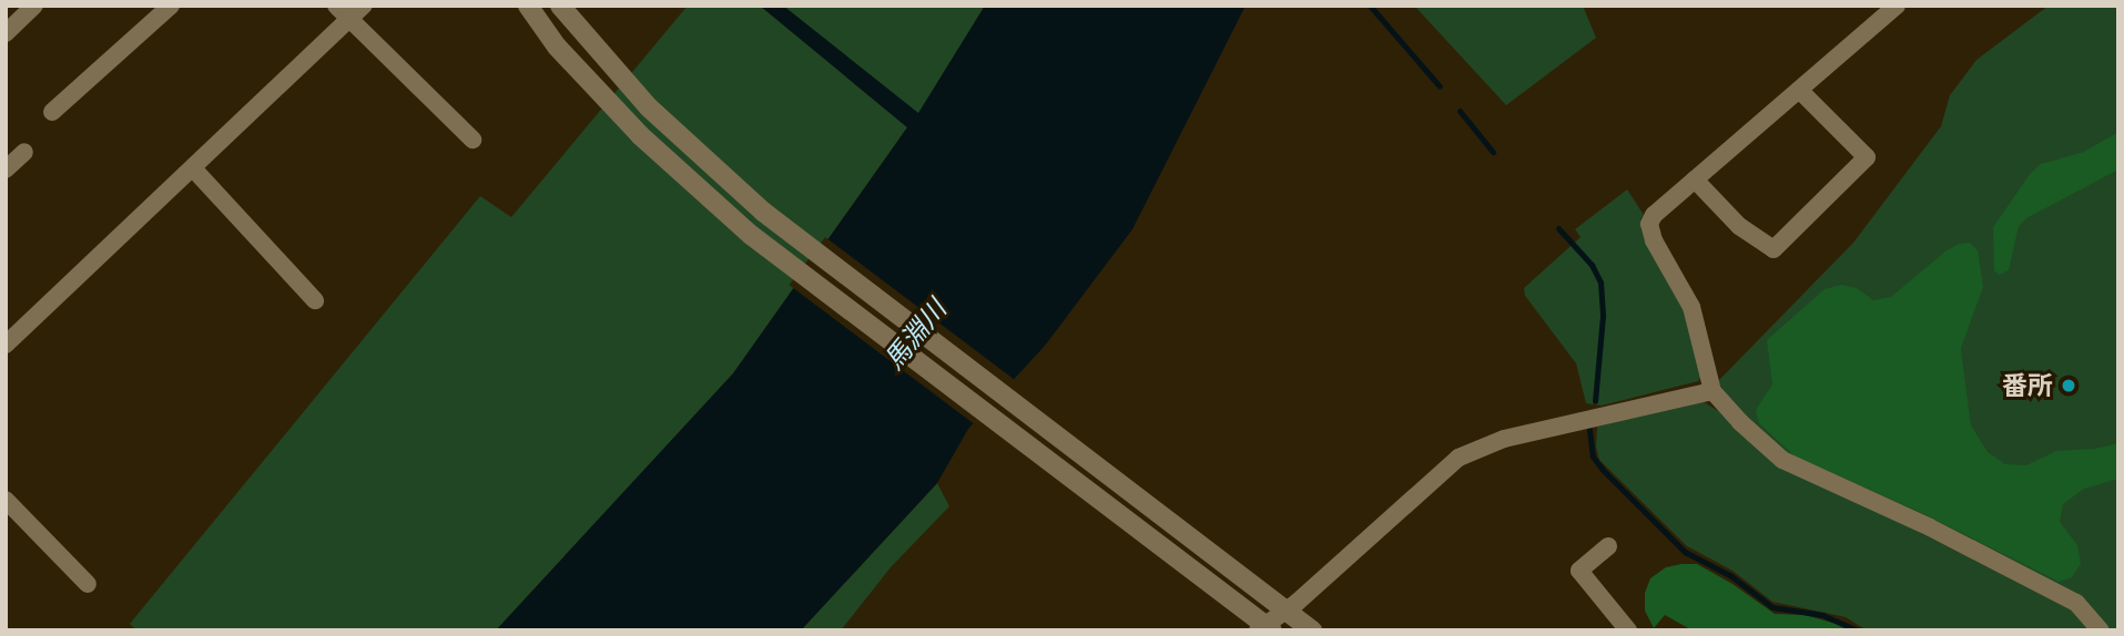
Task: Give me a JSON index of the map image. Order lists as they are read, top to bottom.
{
  "water": ["馬淵川"],
  "places": ["番所"]
}
